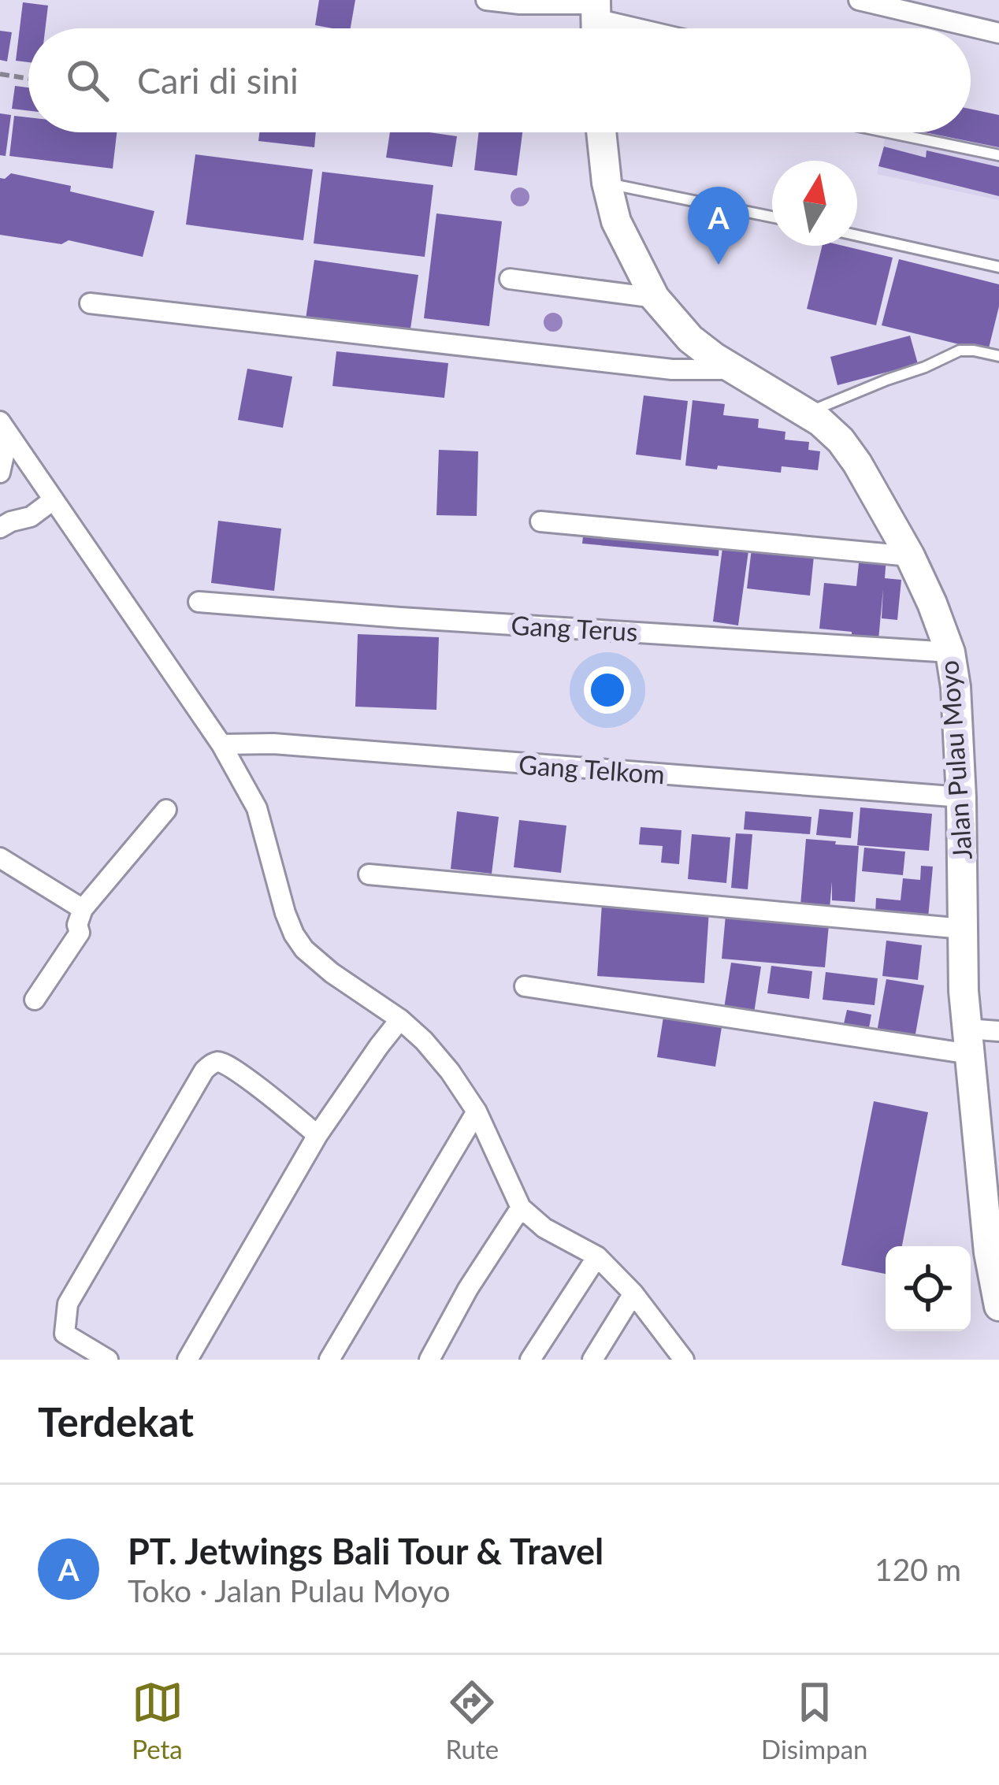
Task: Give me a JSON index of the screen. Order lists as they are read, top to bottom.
{
  "streets": {
    "street": ["Gang Terus", "Jalan Pulau Moyo", "Gang Telkom"]
  },
  "crossings": [
    ["Gang Terus", "Jalan Pulau Moyo"],
    ["Jalan Pulau Moyo", "Gang Telkom"]
  ],
  "north": "top",
  "page": {
    "search": "Cari di sini",
    "pins": "A",
    "heading": "Terdekat",
    "list": [
      {
        "mark": "A",
        "name": "PT. Jetwings Bali Tour & Travel",
        "note": "Toko · Jalan Pulau Moyo",
        "value": "120 m"
      }
    ],
    "nav": ["Peta", "Rute", "Disimpan"]
  }
}
